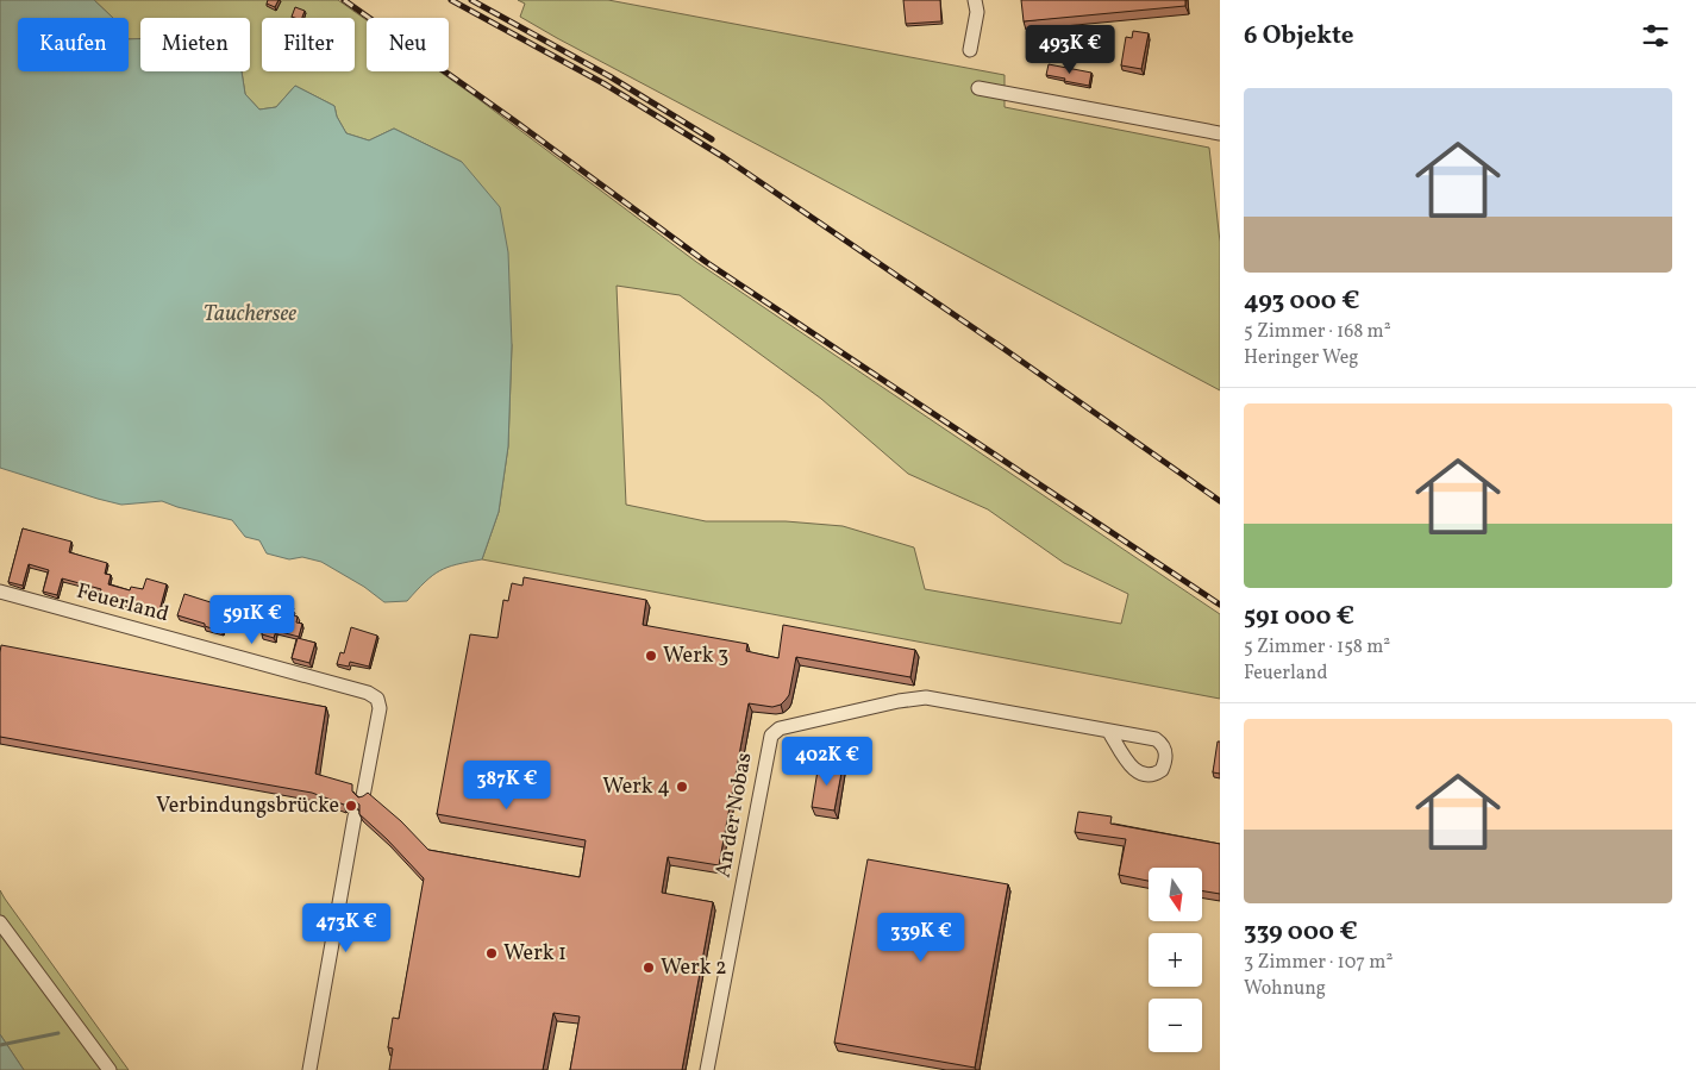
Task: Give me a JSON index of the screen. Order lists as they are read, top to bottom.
{
  "streets": {
    "street": ["Feuerland", "An der Nobas"]
  },
  "water": ["Tauchersee"],
  "places": [
    "Werk 3",
    "Werk 4",
    "Verbindungsbrücke",
    "Werk 1",
    "Werk 2"
  ],
  "north": "bottom",
  "page": {
    "heading": "6 Objekte",
    "chip": [
      "Kaufen",
      "Mieten",
      "Filter",
      "Neu"
    ],
    "price": [
      "493K €",
      "591K €",
      "402K €",
      "387K €",
      "473K €",
      "339K €"
    ],
    "list": [
      {
        "name": "493 000 €",
        "note": "5 Zimmer · 168 m² · Heringer Weg"
      },
      {
        "name": "591 000 €",
        "note": "5 Zimmer · 158 m² · Feuerland"
      },
      {
        "name": "339 000 €",
        "note": "3 Zimmer · 107 m² · Wohnung"
      }
    ],
    "map_buttons": ["+", "−"]
  }
}
